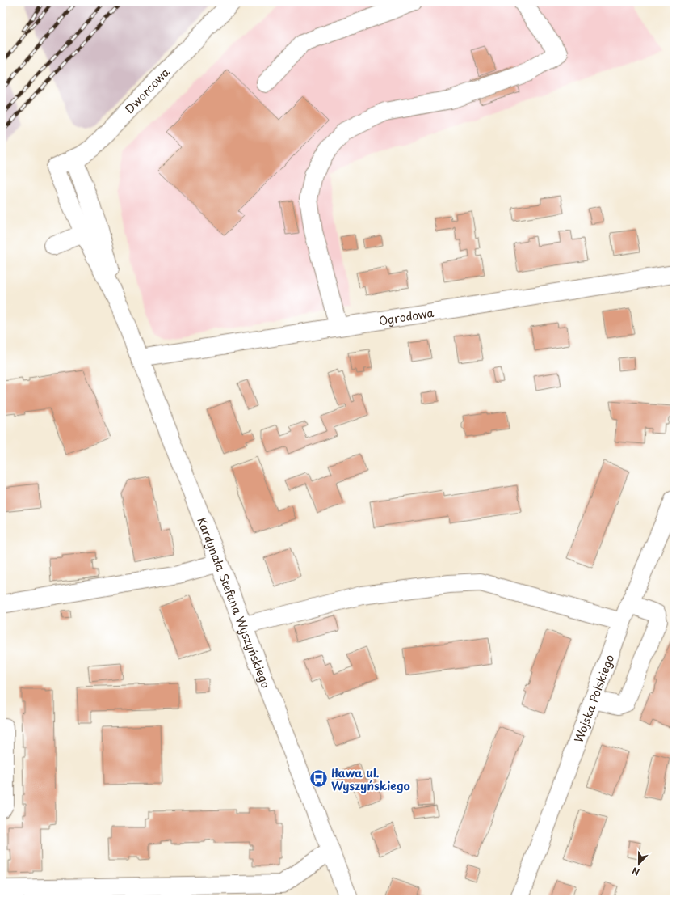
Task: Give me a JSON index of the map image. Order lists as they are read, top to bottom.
{
  "streets": {
    "street": [
      "Dworcowa",
      "Ogrodowa",
      "Kardynała Stefana Wyszyńskiego",
      "Wojska Polskiego"
    ]
  },
  "crossings": [
    ["Dworcowa", "Kardynała Stefana Wyszyńskiego"],
    ["Ogrodowa", "Kardynała Stefana Wyszyńskiego"]
  ],
  "places": {
    "bus stop": ["Iława ul. Wyszyńskiego"]
  },
  "north": "bottom"
}
